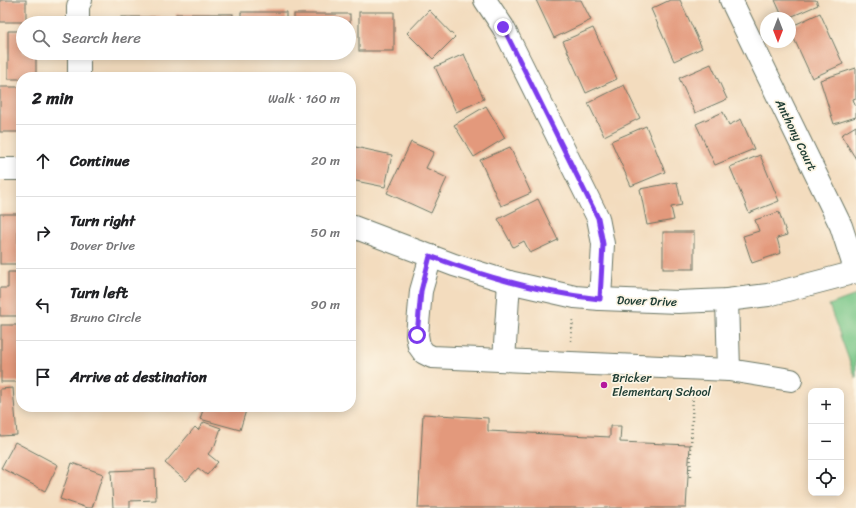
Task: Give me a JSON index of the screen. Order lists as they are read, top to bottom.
{
  "streets": {
    "street": ["Anthony Court", "Dover Drive"]
  },
  "crossings": [
    ["Anthony Court", "Dover Drive"]
  ],
  "places": ["Bricker Elementary School"],
  "north": "bottom",
  "page": {
    "search": "Search here",
    "heading": ["2 min", "Walk · 160 m"],
    "list": [
      ["Continue", "20 m"],
      ["Turn right", "Dover Drive", "50 m"],
      ["Turn left", "Bruno Circle", "90 m"],
      "Arrive at destination"
    ],
    "map_buttons": ["+", "−"]
  }
}
